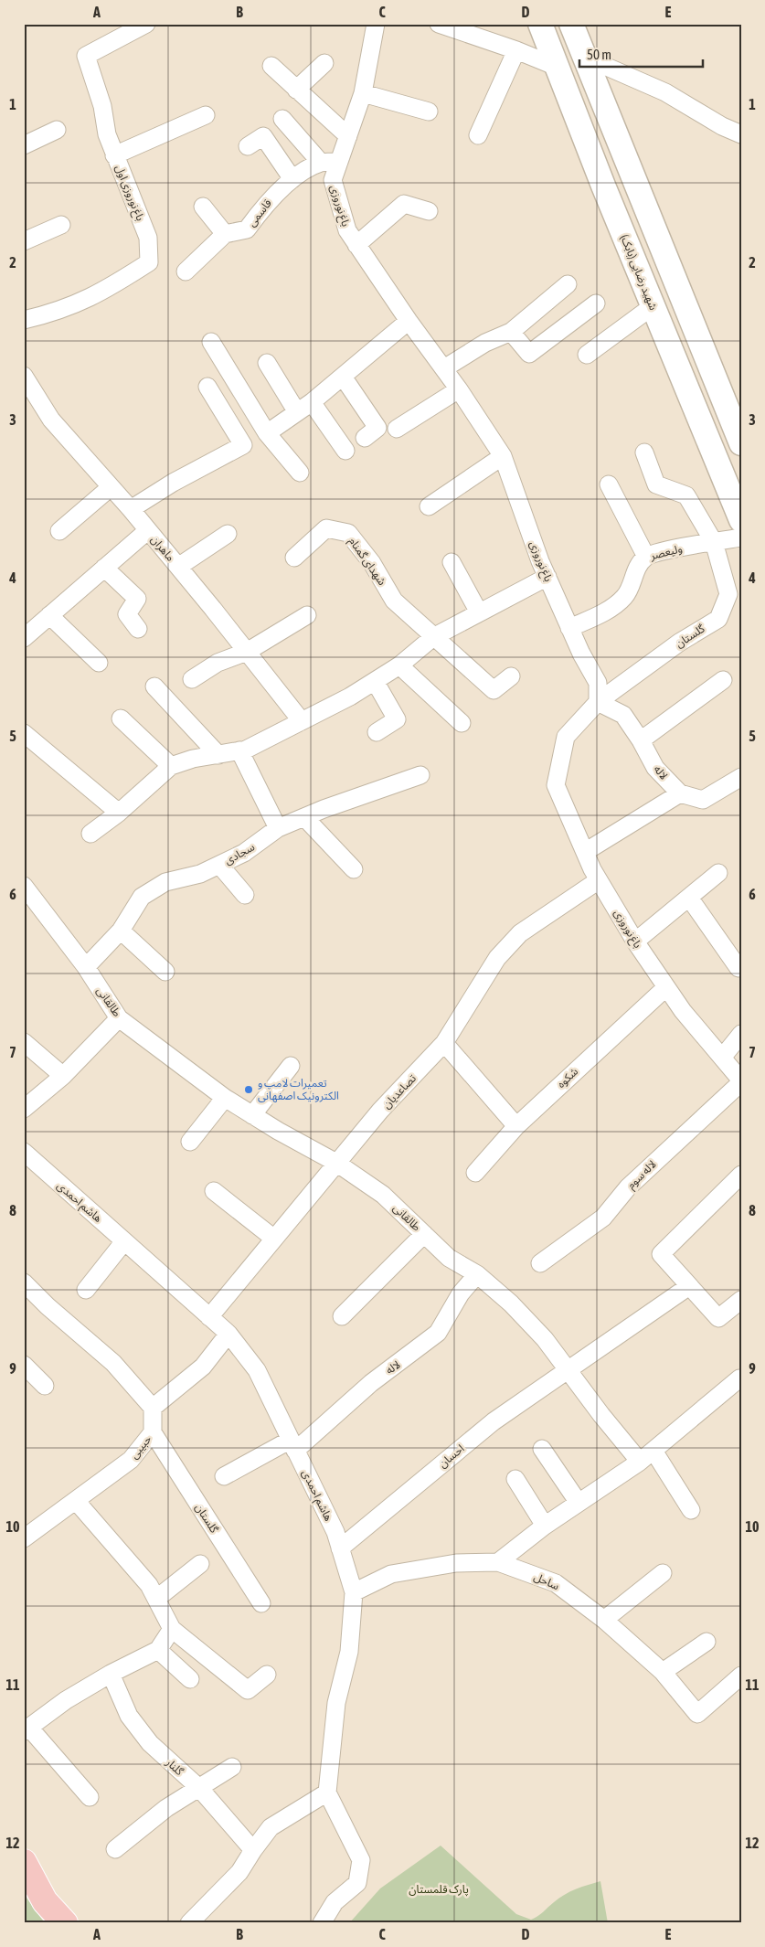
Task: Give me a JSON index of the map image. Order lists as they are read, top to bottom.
{
  "streets": {
    "main road": ["شهید رضایی (بابک)"],
    "street": [
      "باغ نوروزی اول",
      "باغ نوروزی",
      "قاسمی",
      "ماهران",
      "ولیعصر",
      "شهدای گمنام",
      "گلستان",
      "لاله",
      "سجادی",
      "طالقانی",
      "شکوه",
      "تصاعدیان",
      "لاله سوم",
      "هاشم احمدی",
      "حبیبی",
      "احسان",
      "ساحل",
      "گلنار"
    ]
  },
  "crossings": [
    ["باغ نوروزی", "قاسمی"],
    ["باغ نوروزی", "ولیعصر"],
    ["باغ نوروزی", "گلستان"],
    ["باغ نوروزی", "لاله"],
    ["باغ نوروزی", "شکوه"],
    ["باغ نوروزی", "تصاعدیان"],
    ["باغ نوروزی", "لاله سوم"],
    ["ولیعصر", "گلستان"],
    ["گلستان", "لاله"],
    ["گلستان", "حبیبی"],
    ["لاله", "طالقانی"],
    ["لاله", "هاشم احمدی"],
    ["سجادی", "طالقانی"],
    ["طالقانی", "تصاعدیان"],
    ["طالقانی", "احسان"],
    ["تصاعدیان", "هاشم احمدی"],
    ["هاشم احمدی", "احسان"],
    ["هاشم احمدی", "ساحل"]
  ],
  "parks": ["پارک قلمستان"],
  "places": ["تعمیرات لامپ و الکترونیک اصفهانی"],
  "scale_bar": "50 m",
  "grid": {
    "columns": [
      "A",
      "B",
      "C",
      "D",
      "E"
    ],
    "rows": [
      "1",
      "2",
      "3",
      "4",
      "5",
      "6",
      "7",
      "8",
      "9",
      "10",
      "11",
      "12"
    ]
  }
}
